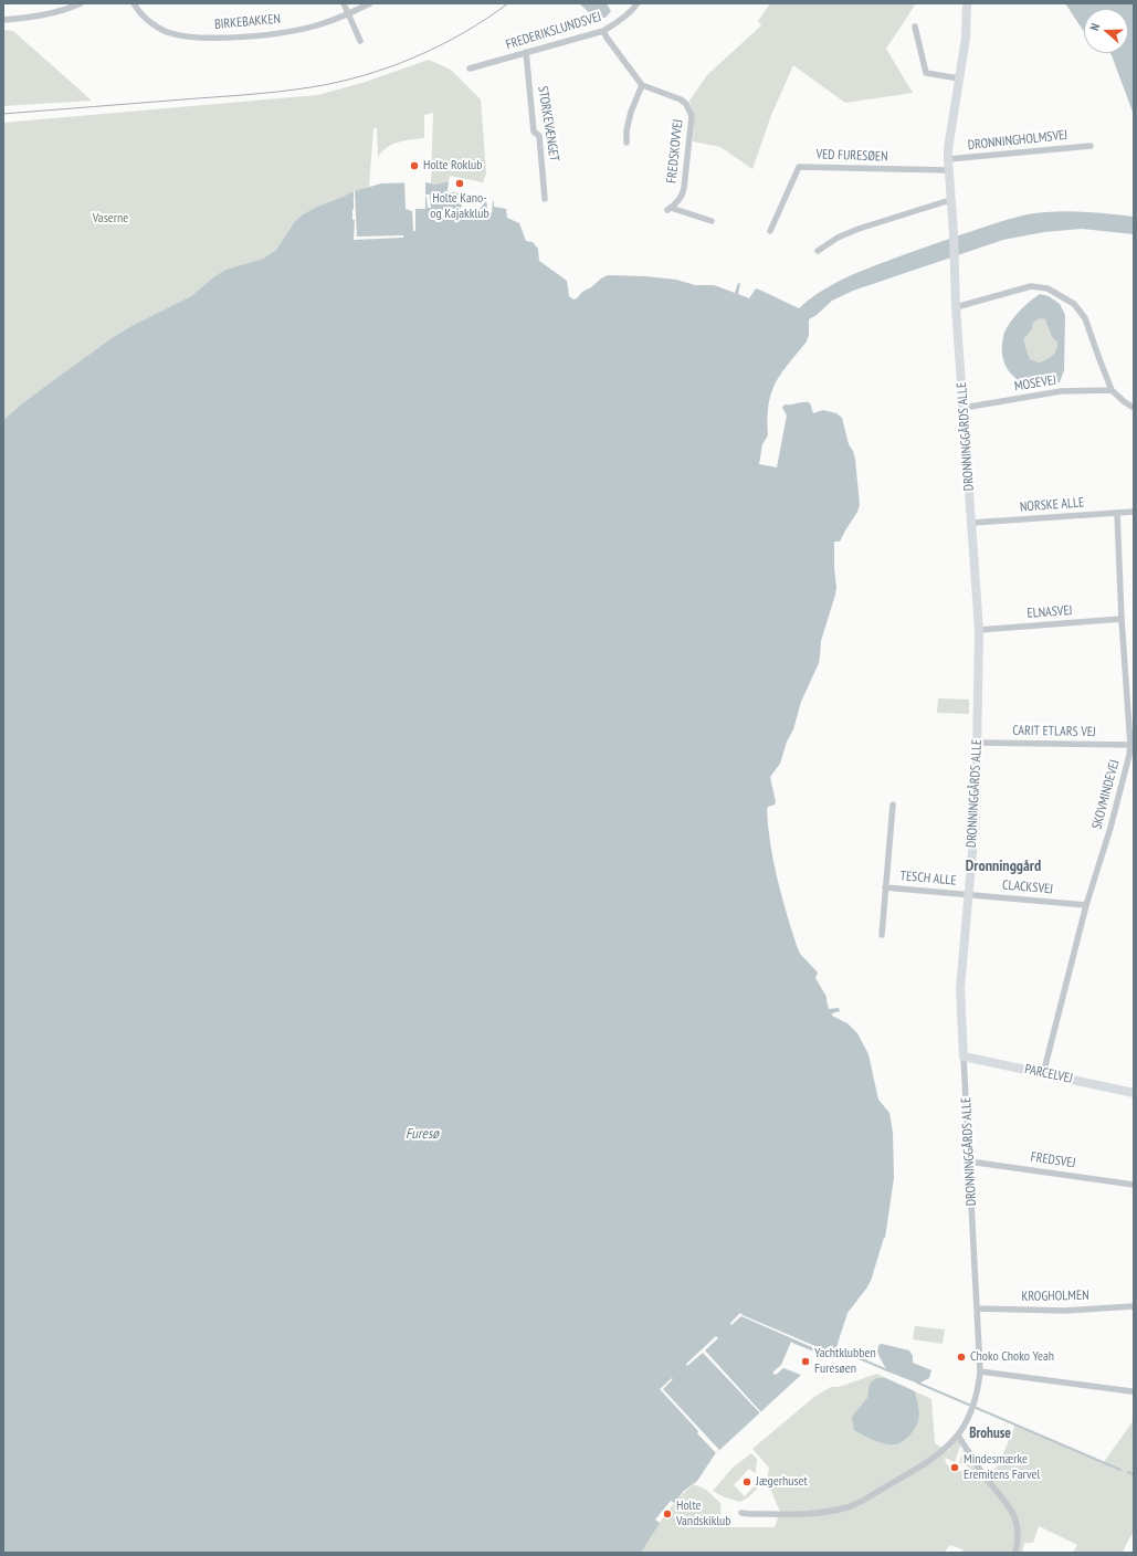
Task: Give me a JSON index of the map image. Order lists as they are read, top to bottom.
{
  "streets": {
    "street": [
      "BIRKEBAKKEN",
      "FREDERIKSLUNDSVEJ",
      "STORKEVÆNGET",
      "DRONNINGHOLMSVEJ",
      "FREDSKOVVEJ",
      "VED FURESØEN",
      "MOSEVEJ",
      "DRONNINGGÅRDS ALLE",
      "NORSKE ALLE",
      "ELNASVEJ",
      "CARIT ETLARS VEJ",
      "SKOVMINDEVEJ",
      "TESCH ALLE",
      "CLACKSVEJ",
      "PARCELVEJ",
      "FREDSVEJ",
      "KROGHOLMEN"
    ]
  },
  "crossings": [
    ["FREDERIKSLUNDSVEJ", "STORKEVÆNGET"],
    ["DRONNINGHOLMSVEJ", "DRONNINGGÅRDS ALLE"],
    ["VED FURESØEN", "DRONNINGGÅRDS ALLE"],
    ["MOSEVEJ", "DRONNINGGÅRDS ALLE"],
    ["DRONNINGGÅRDS ALLE", "NORSKE ALLE"],
    ["DRONNINGGÅRDS ALLE", "ELNASVEJ"],
    ["DRONNINGGÅRDS ALLE", "CARIT ETLARS VEJ"],
    ["DRONNINGGÅRDS ALLE", "TESCH ALLE"],
    ["DRONNINGGÅRDS ALLE", "CLACKSVEJ"],
    ["DRONNINGGÅRDS ALLE", "PARCELVEJ"],
    ["DRONNINGGÅRDS ALLE", "FREDSVEJ"],
    ["DRONNINGGÅRDS ALLE", "KROGHOLMEN"],
    ["NORSKE ALLE", "SKOVMINDEVEJ"],
    ["ELNASVEJ", "SKOVMINDEVEJ"],
    ["CARIT ETLARS VEJ", "SKOVMINDEVEJ"],
    ["SKOVMINDEVEJ", "CLACKSVEJ"],
    ["SKOVMINDEVEJ", "PARCELVEJ"],
    ["TESCH ALLE", "CLACKSVEJ"]
  ],
  "districts": ["Dronninggård", "Brohuse"],
  "water": ["Furesø"],
  "parks": ["Vaserne"],
  "places": [
    "Holte Roklub",
    "Holte Kano- og Kajakklub",
    "Choko Choko Yeah",
    "Yachtklubben Furesøen",
    "Mindesmærke Eremitens Farvel",
    "Jægerhuset",
    "Holte Vandskiklub"
  ],
  "north": "left"
}
